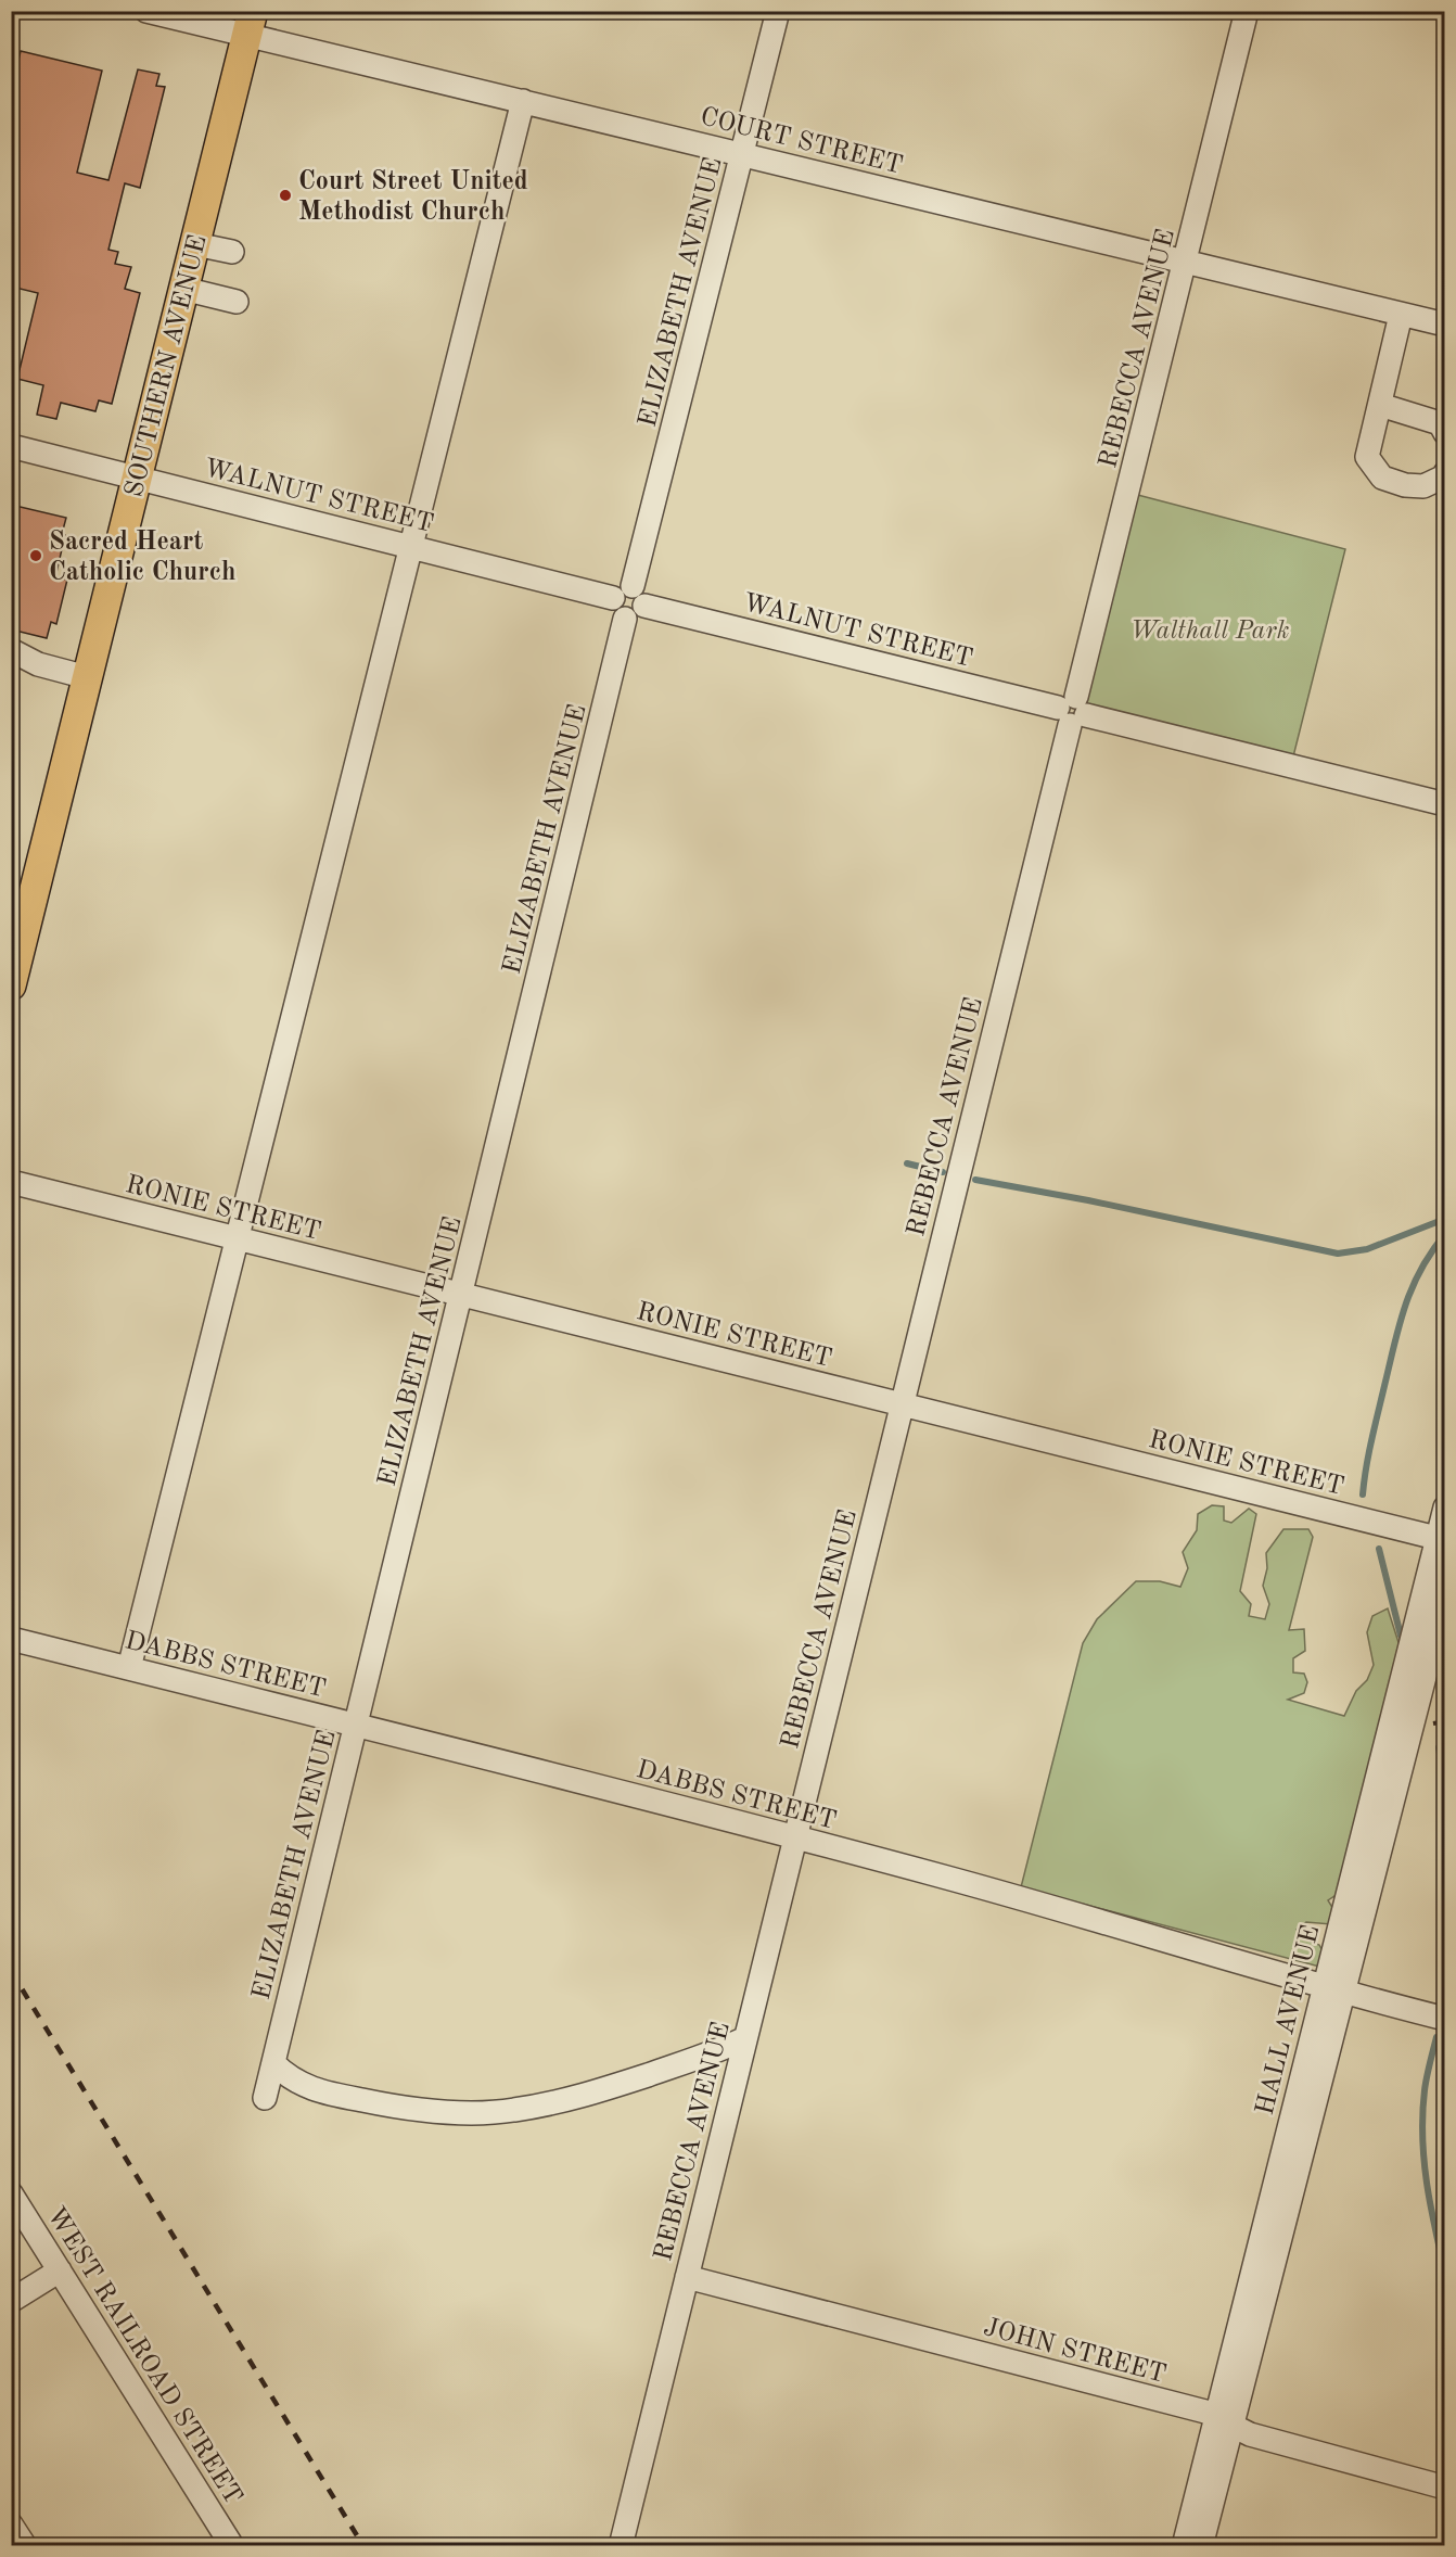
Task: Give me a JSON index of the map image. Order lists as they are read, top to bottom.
{
  "streets": {
    "main road": ["SOUTHERN AVENUE"],
    "street": [
      "COURT STREET",
      "ELIZABETH AVENUE",
      "REBECCA AVENUE",
      "WALNUT STREET",
      "RONIE STREET",
      "DABBS STREET",
      "HALL AVENUE",
      "JOHN STREET",
      "WEST RAILROAD STREET"
    ]
  },
  "crossings": [
    ["COURT STREET", "ELIZABETH AVENUE"],
    ["COURT STREET", "REBECCA AVENUE"],
    ["COURT STREET", "SOUTHERN AVENUE"],
    ["ELIZABETH AVENUE", "WALNUT STREET"],
    ["ELIZABETH AVENUE", "RONIE STREET"],
    ["ELIZABETH AVENUE", "DABBS STREET"],
    ["REBECCA AVENUE", "WALNUT STREET"],
    ["REBECCA AVENUE", "RONIE STREET"],
    ["REBECCA AVENUE", "DABBS STREET"],
    ["REBECCA AVENUE", "JOHN STREET"],
    ["SOUTHERN AVENUE", "WALNUT STREET"],
    ["RONIE STREET", "HALL AVENUE"],
    ["DABBS STREET", "HALL AVENUE"],
    ["HALL AVENUE", "JOHN STREET"]
  ],
  "parks": ["Walthall Park"],
  "places": ["Court Street United Methodist Church", "Sacred Heart Catholic Church"]
}
